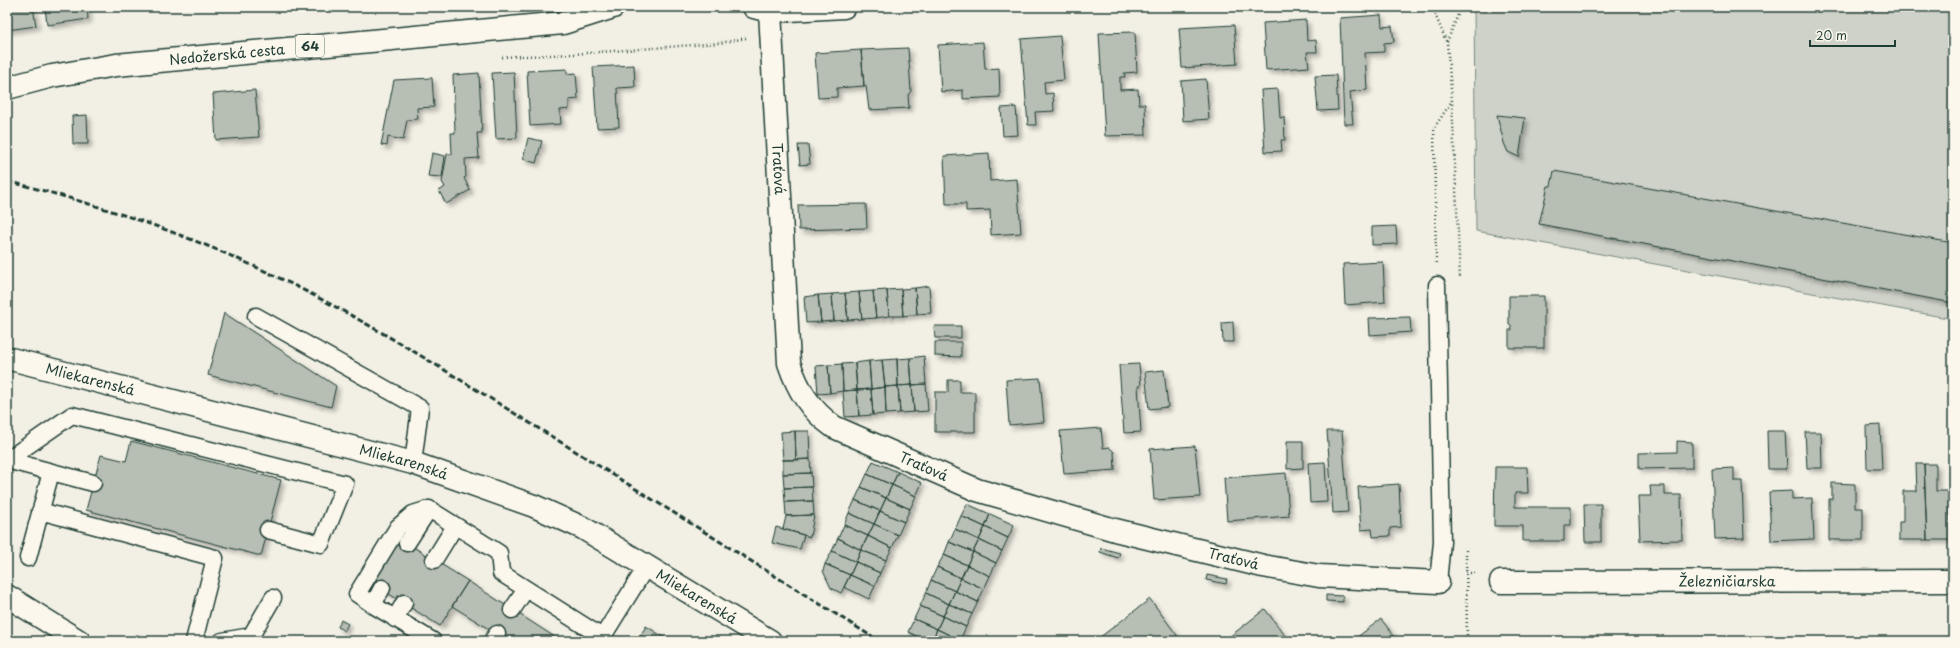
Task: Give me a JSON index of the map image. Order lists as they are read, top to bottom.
{
  "streets": {
    "street": [
      "64",
      "Nedožerská cesta",
      "Traťová",
      "Mliekarenská",
      "Železničiarska"
    ]
  },
  "scale_bar": "20 m"
}
